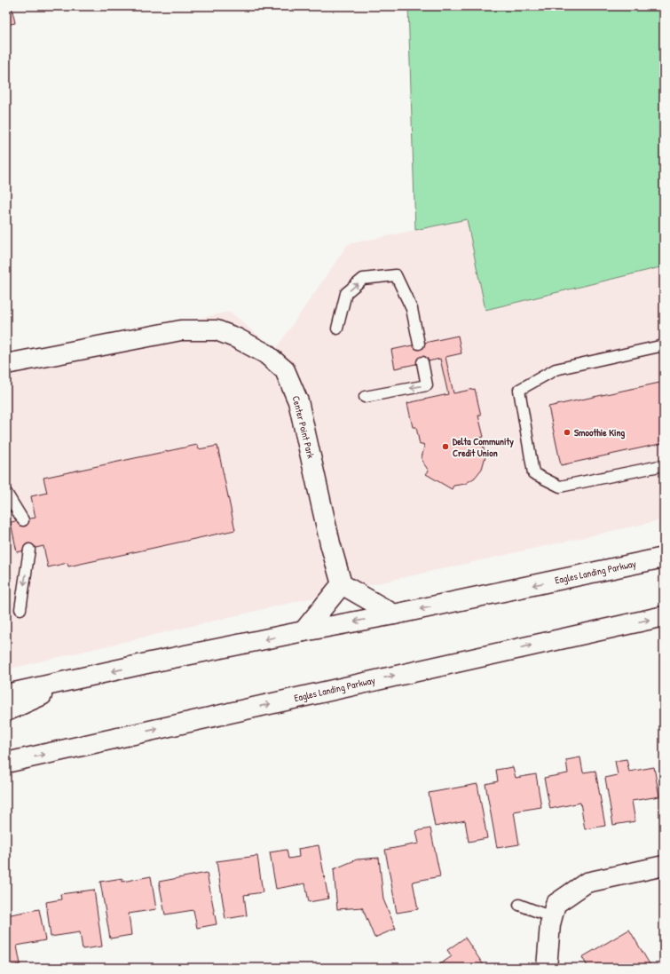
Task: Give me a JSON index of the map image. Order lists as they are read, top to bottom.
{
  "streets": {
    "main road": ["Center Point Park", "Eagles Landing Parkway"]
  },
  "places": ["Smoothie King", "Delta Community Credit Union"]
}
